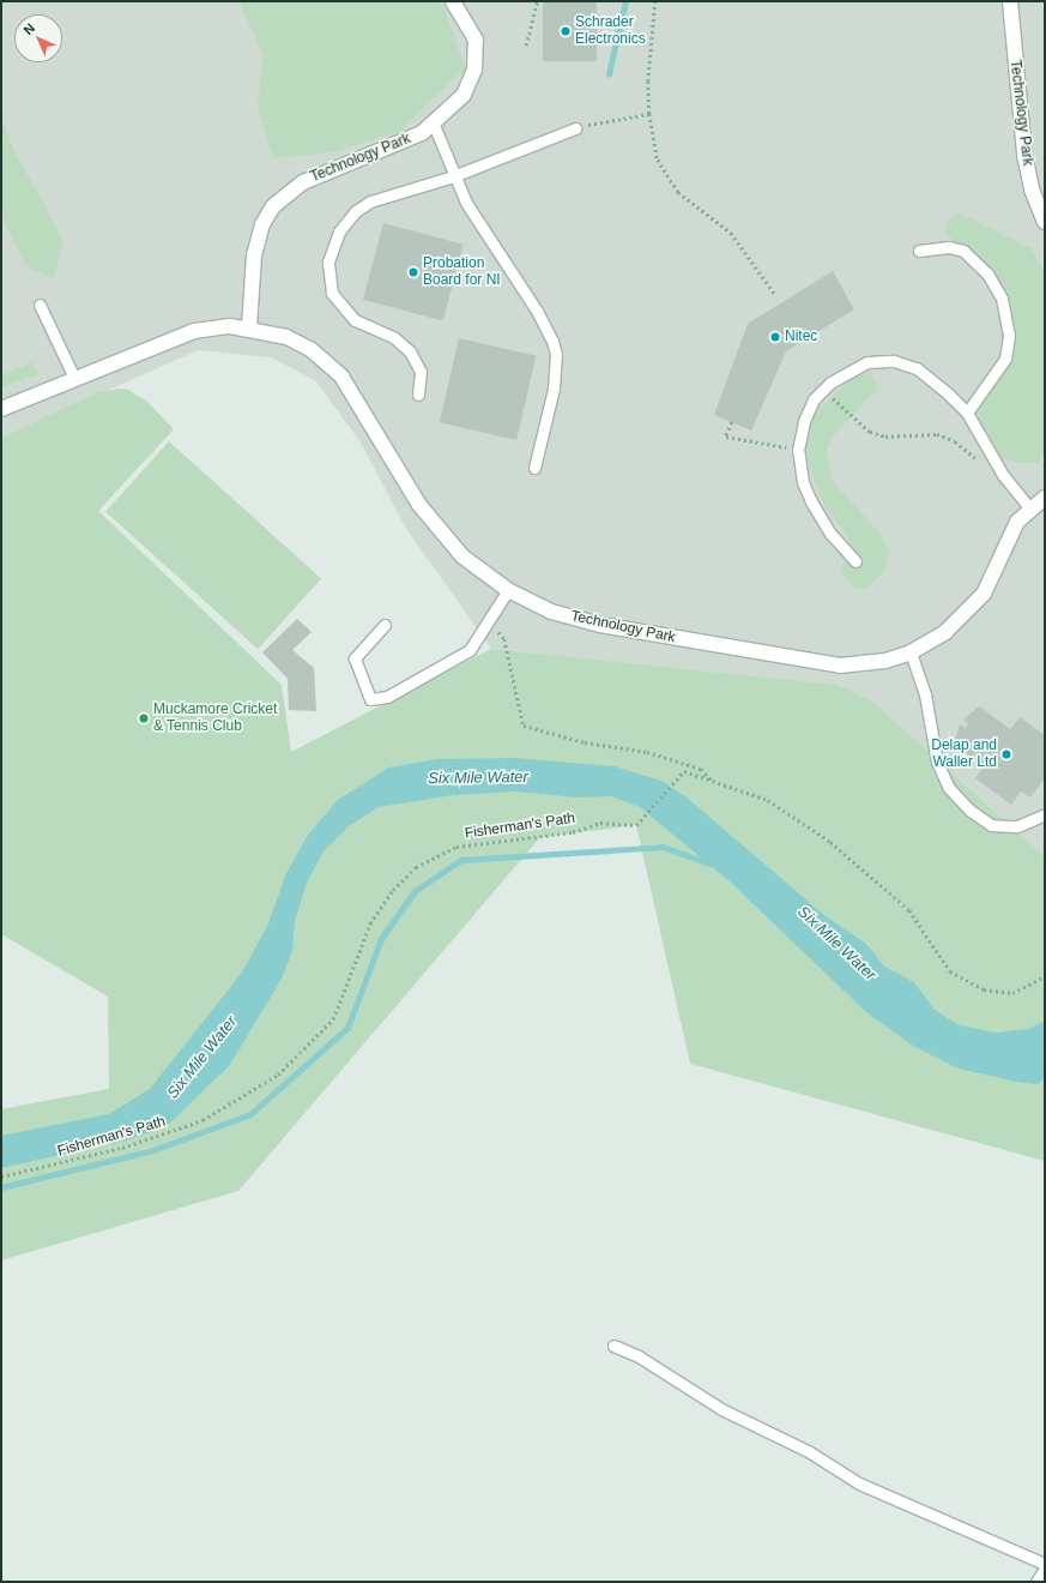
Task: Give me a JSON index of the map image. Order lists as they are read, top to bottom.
{
  "streets": {
    "street": ["Technology Park"],
    "path": ["Fisherman's Path"]
  },
  "water": ["Six Mile Water"],
  "places": [
    "Schrader Electronics",
    "Probation Board for NI",
    "Nitec",
    "Muckamore Cricket & Tennis Club",
    "Delap and Waller Ltd"
  ],
  "north": "top left"
}
